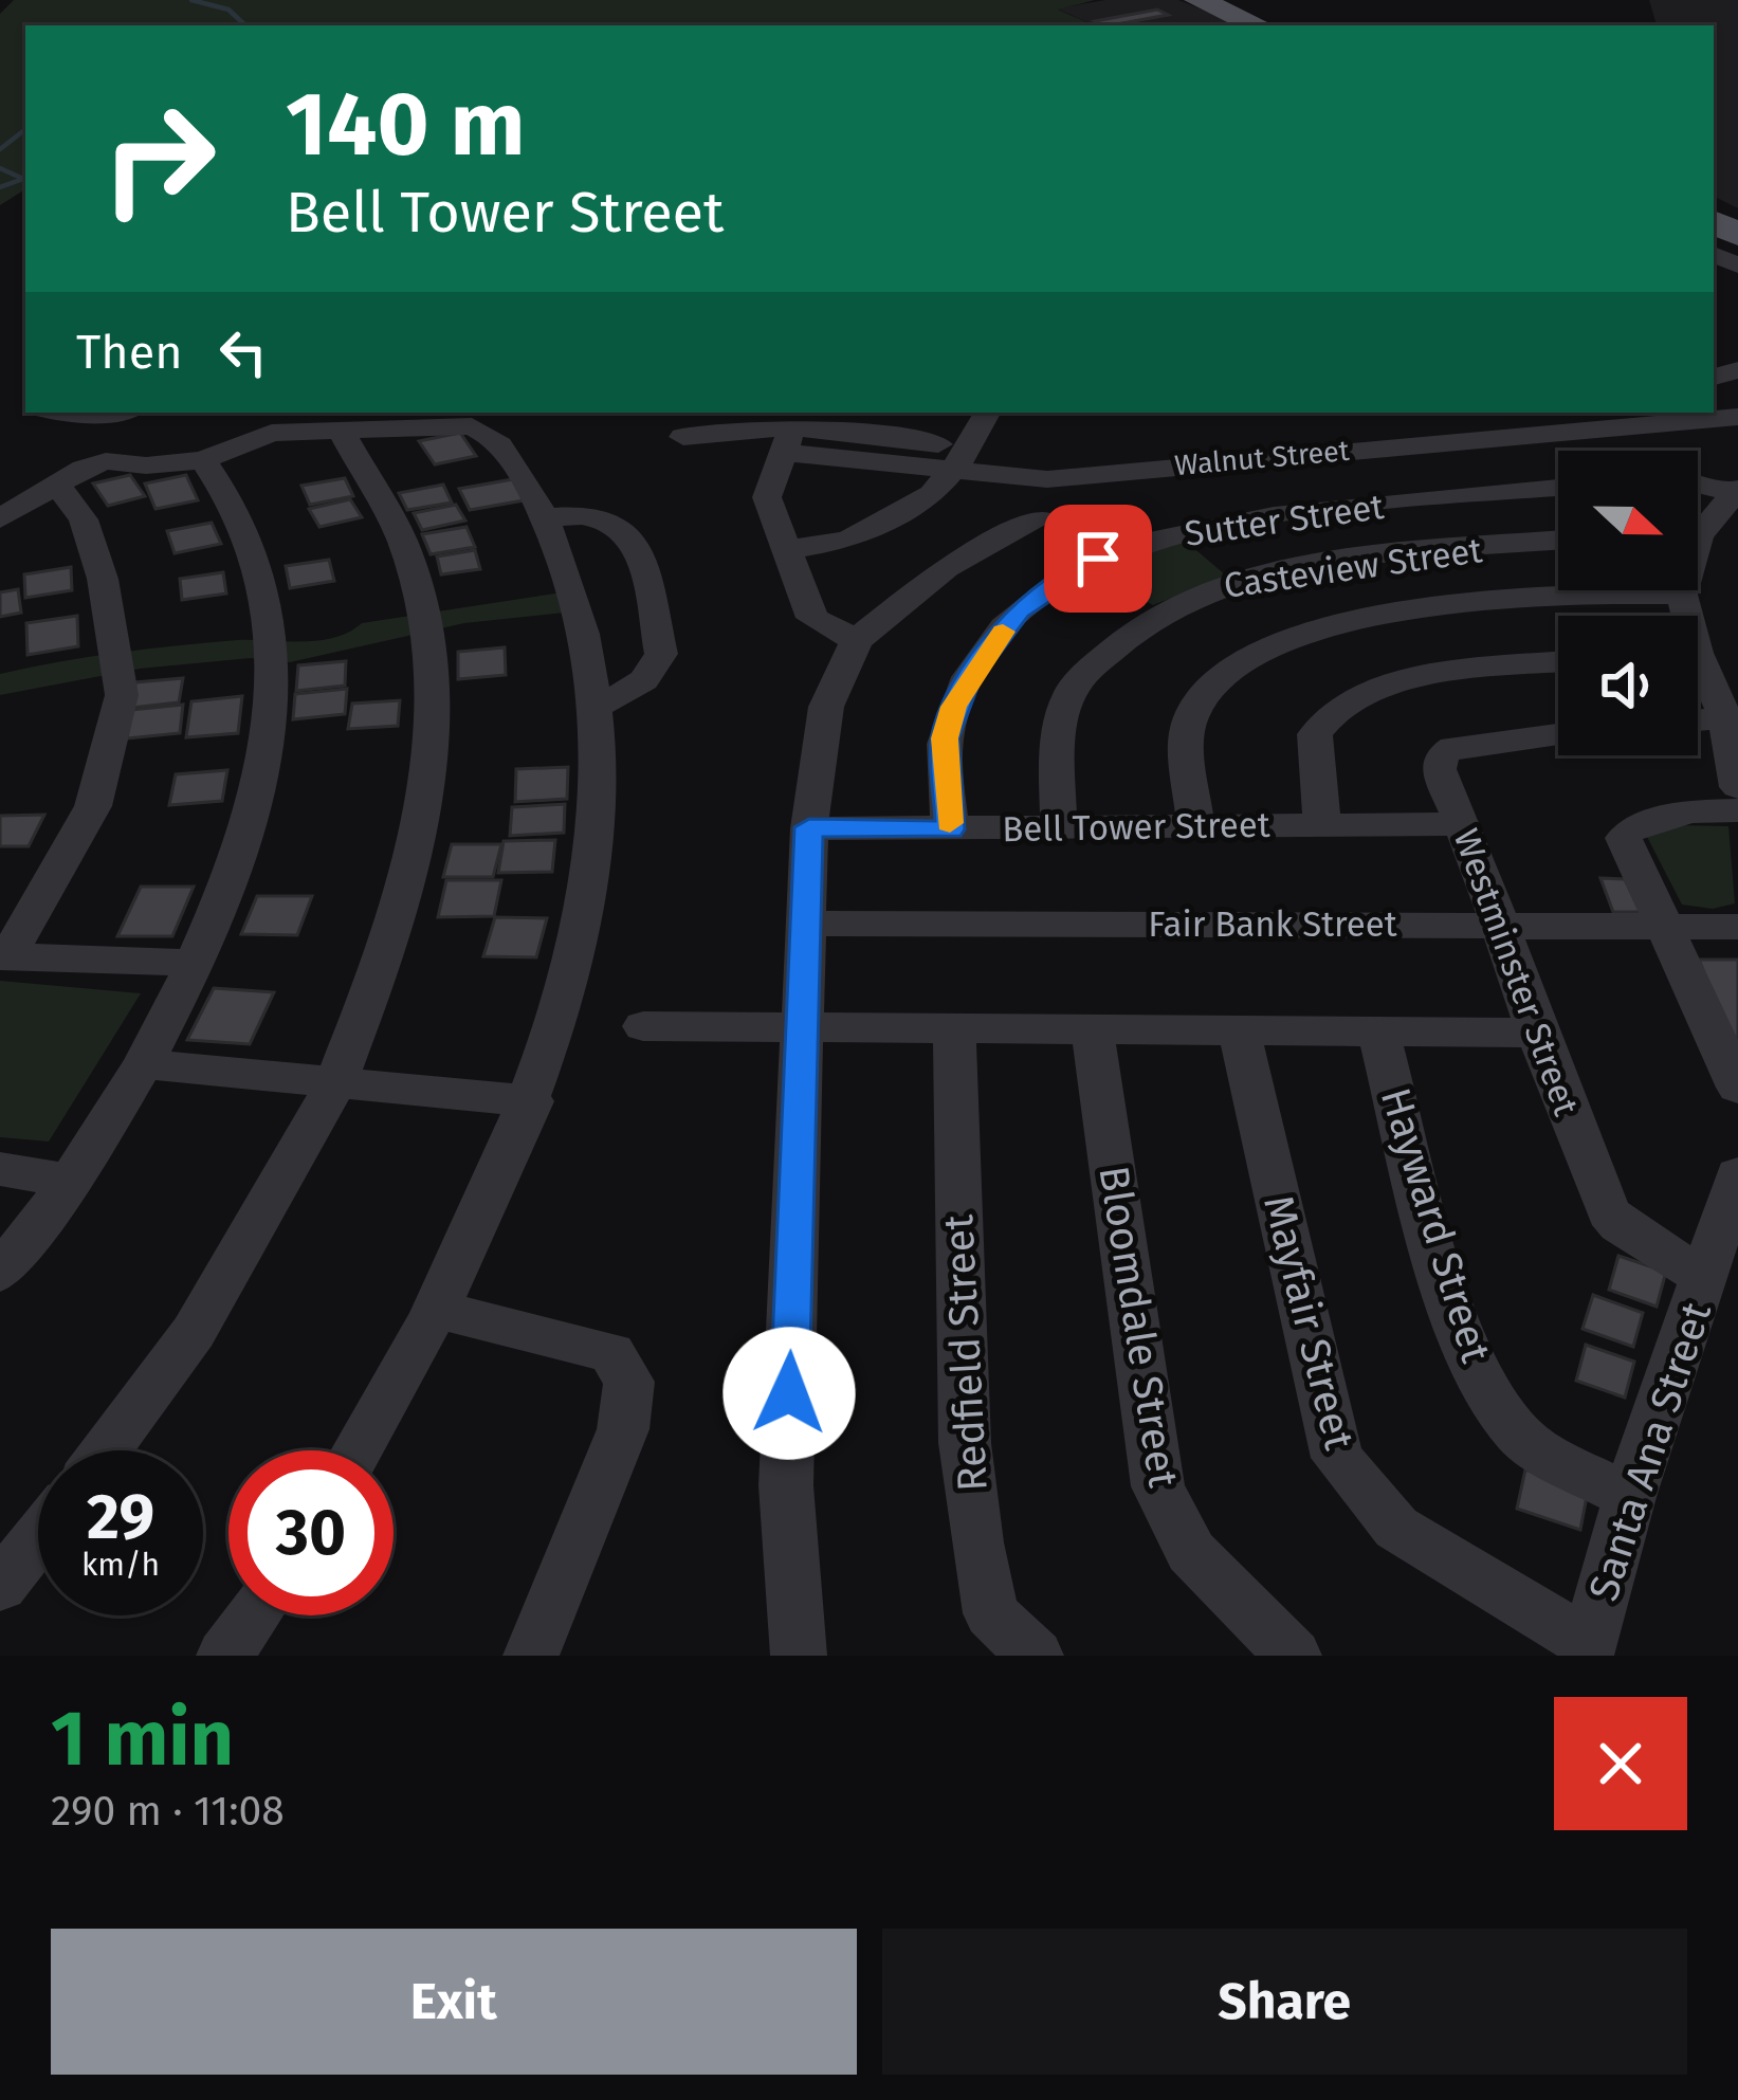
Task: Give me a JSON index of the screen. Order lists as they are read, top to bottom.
{
  "streets": {
    "street": [
      "Walnut Street",
      "Sutter Street",
      "Casteview Street",
      "Bell Tower Street",
      "Fair Bank Street",
      "Westminster Street",
      "Hayward Street",
      "Mayfair Street",
      "Bloomdale Street",
      "Redfield Street",
      "Santa Ana Street"
    ]
  },
  "crossings": [
    ["Sutter Street", "Bell Tower Street"],
    ["Casteview Street", "Bell Tower Street"],
    ["Bell Tower Street", "Westminster Street"],
    ["Fair Bank Street", "Westminster Street"],
    ["Westminster Street", "Santa Ana Street"],
    ["Hayward Street", "Santa Ana Street"],
    ["Mayfair Street", "Santa Ana Street"]
  ],
  "north": "right",
  "page": {
    "turn": ["140 m", "Bell Tower Street"],
    "then": "Then",
    "speed": "29 km/h",
    "limit": "30",
    "heading": ["1 min", "290 m · 11:08"],
    "buttons": ["Exit", "Share"]
  }
}
